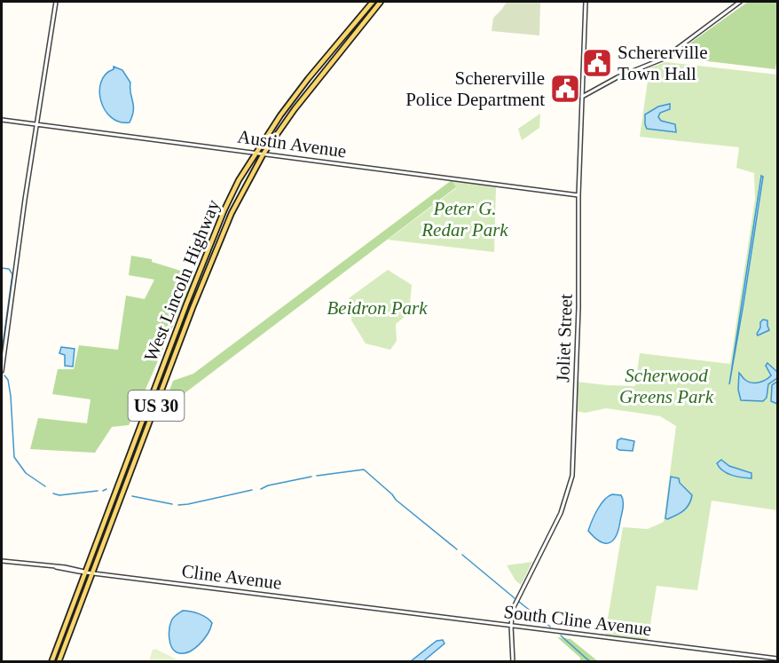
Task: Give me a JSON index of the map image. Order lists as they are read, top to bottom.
{
  "streets": {
    "main road": ["West Lincoln Highway", "US 30"],
    "street": [
      "Austin Avenue",
      "Joliet Street",
      "Cline Avenue",
      "South Cline Avenue"
    ]
  },
  "crossings": [
    ["Austin Avenue", "West Lincoln Highway"],
    ["Austin Avenue", "Joliet Street"],
    ["West Lincoln Highway", "Cline Avenue"],
    ["Joliet Street", "South Cline Avenue"],
    ["Cline Avenue", "South Cline Avenue"]
  ],
  "parks": ["Peter G. Redar Park", "Beidron Park", "Scherwood Greens Park"],
  "places": {
    "public building": ["Schererville Town Hall", "Schererville Police Department"]
  }
}
